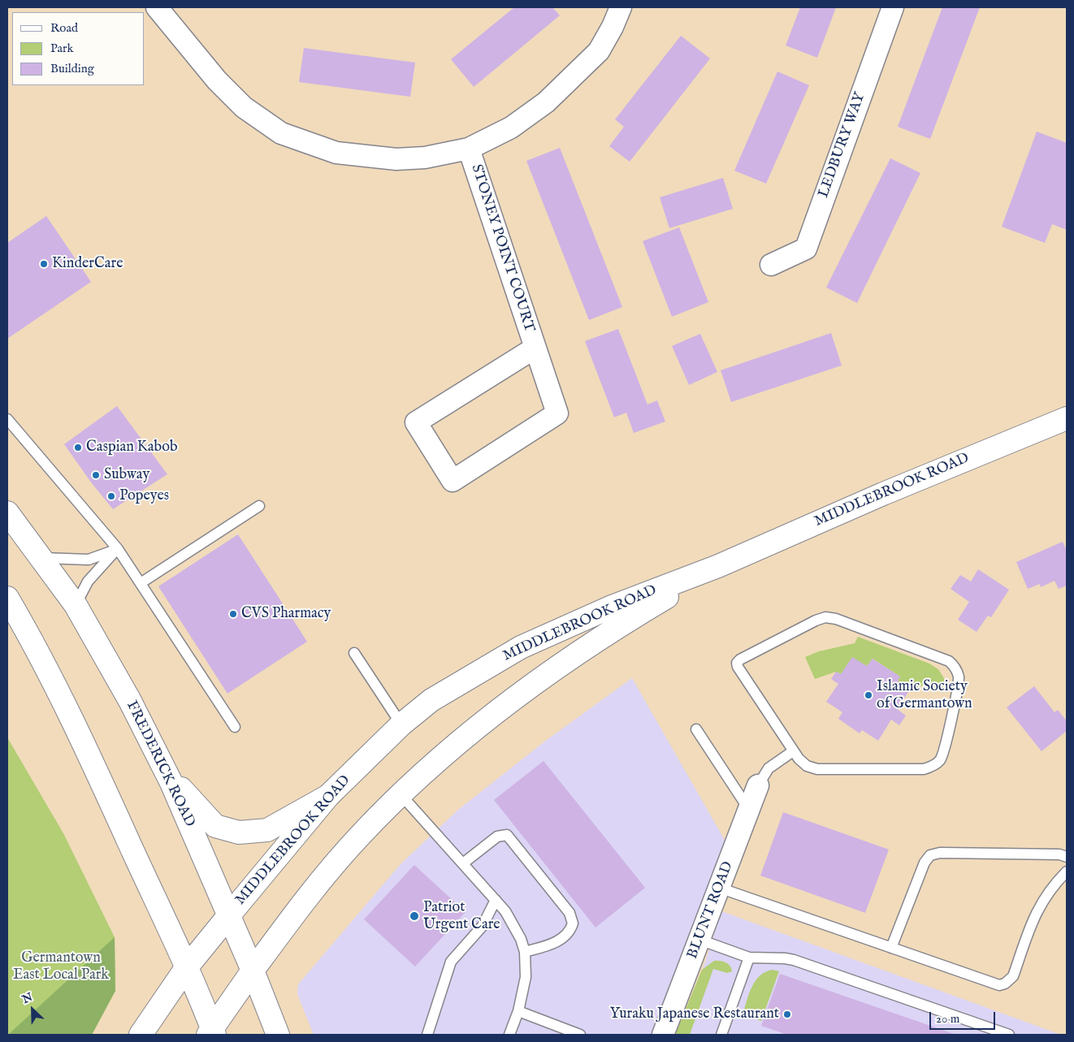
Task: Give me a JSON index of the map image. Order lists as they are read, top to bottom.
{
  "streets": {
    "street": [
      "LEDBURY WAY",
      "STONEY POINT COURT",
      "MIDDLEBROOK ROAD",
      "FREDERICK ROAD",
      "BLUNT ROAD"
    ]
  },
  "crossings": [
    ["MIDDLEBROOK ROAD", "FREDERICK ROAD"]
  ],
  "parks": ["Germantown East Local Park"],
  "places": [
    "KinderCare",
    "Caspian Kabob",
    "Subway",
    "Popeyes",
    "CVS Pharmacy",
    "Islamic Society of Germantown",
    "Patriot Urgent Care",
    "Yuraku Japanese Restaurant"
  ],
  "legend": ["Road", "Park", "Building"],
  "scale_bar": "20 m",
  "north": "top left"
}
